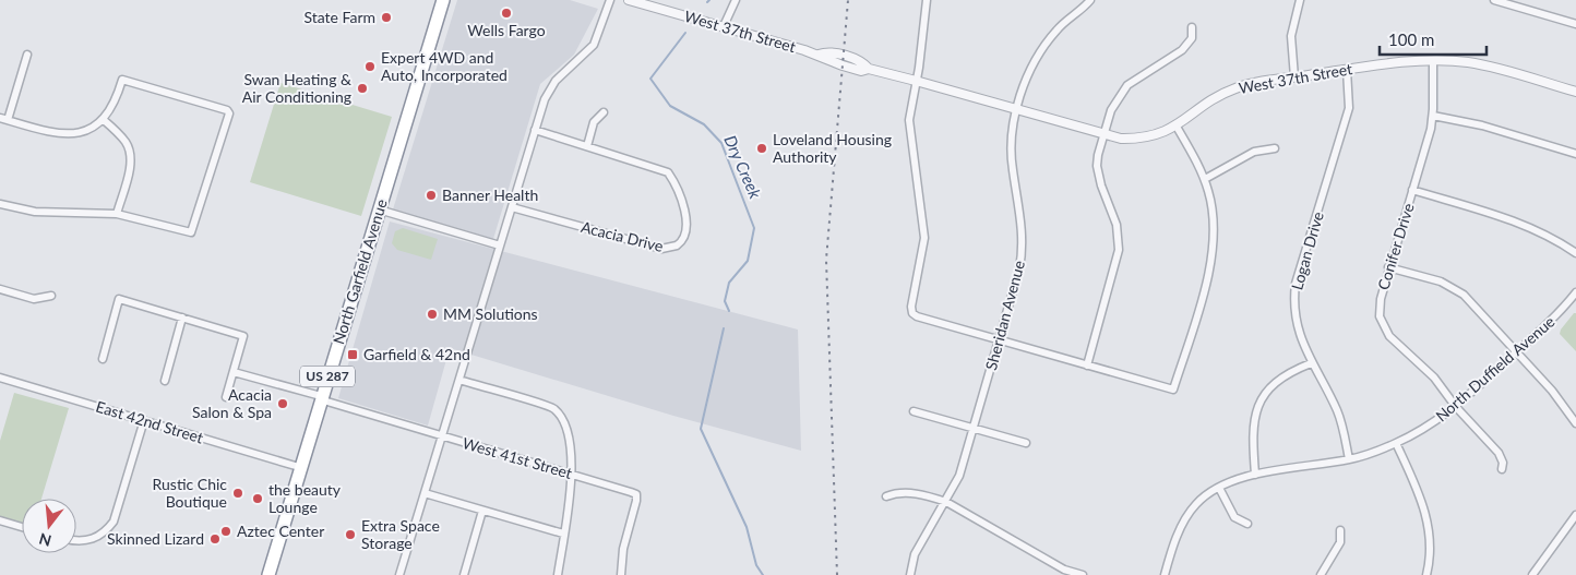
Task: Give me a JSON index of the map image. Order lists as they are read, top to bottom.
{
  "streets": {
    "highway": ["North Garfield Avenue", "US 287"],
    "street": [
      "West 37th Street",
      "Acacia Drive",
      "Conifer Drive",
      "Logan Drive",
      "Sheridan Avenue",
      "North Duffield Avenue",
      "East 42nd Street",
      "West 41st Street"
    ]
  },
  "crossings": [
    ["West 37th Street", "Conifer Drive"],
    ["West 37th Street", "Logan Drive"],
    ["West 37th Street", "Sheridan Avenue"],
    ["Conifer Drive", "North Duffield Avenue"],
    ["Logan Drive", "North Duffield Avenue"],
    ["North Garfield Avenue", "East 42nd Street"],
    ["North Garfield Avenue", "West 41st Street"]
  ],
  "water": ["Dry Creek"],
  "places": {
    "other": [
      "Wells Fargo",
      "State Farm",
      "Expert 4WD and Auto, Incorporated",
      "Swan Heating & Air Conditioning",
      "Loveland Housing Authority",
      "Banner Health",
      "MM Solutions",
      "Acacia Salon & Spa",
      "Rustic Chic Boutique",
      "the beauty Lounge",
      "Aztec Center",
      "Extra Space Storage",
      "Skinned Lizard"
    ],
    "transit": ["Garfield & 42nd"]
  },
  "scale_bar": "100 m",
  "north": "bottom"
}
